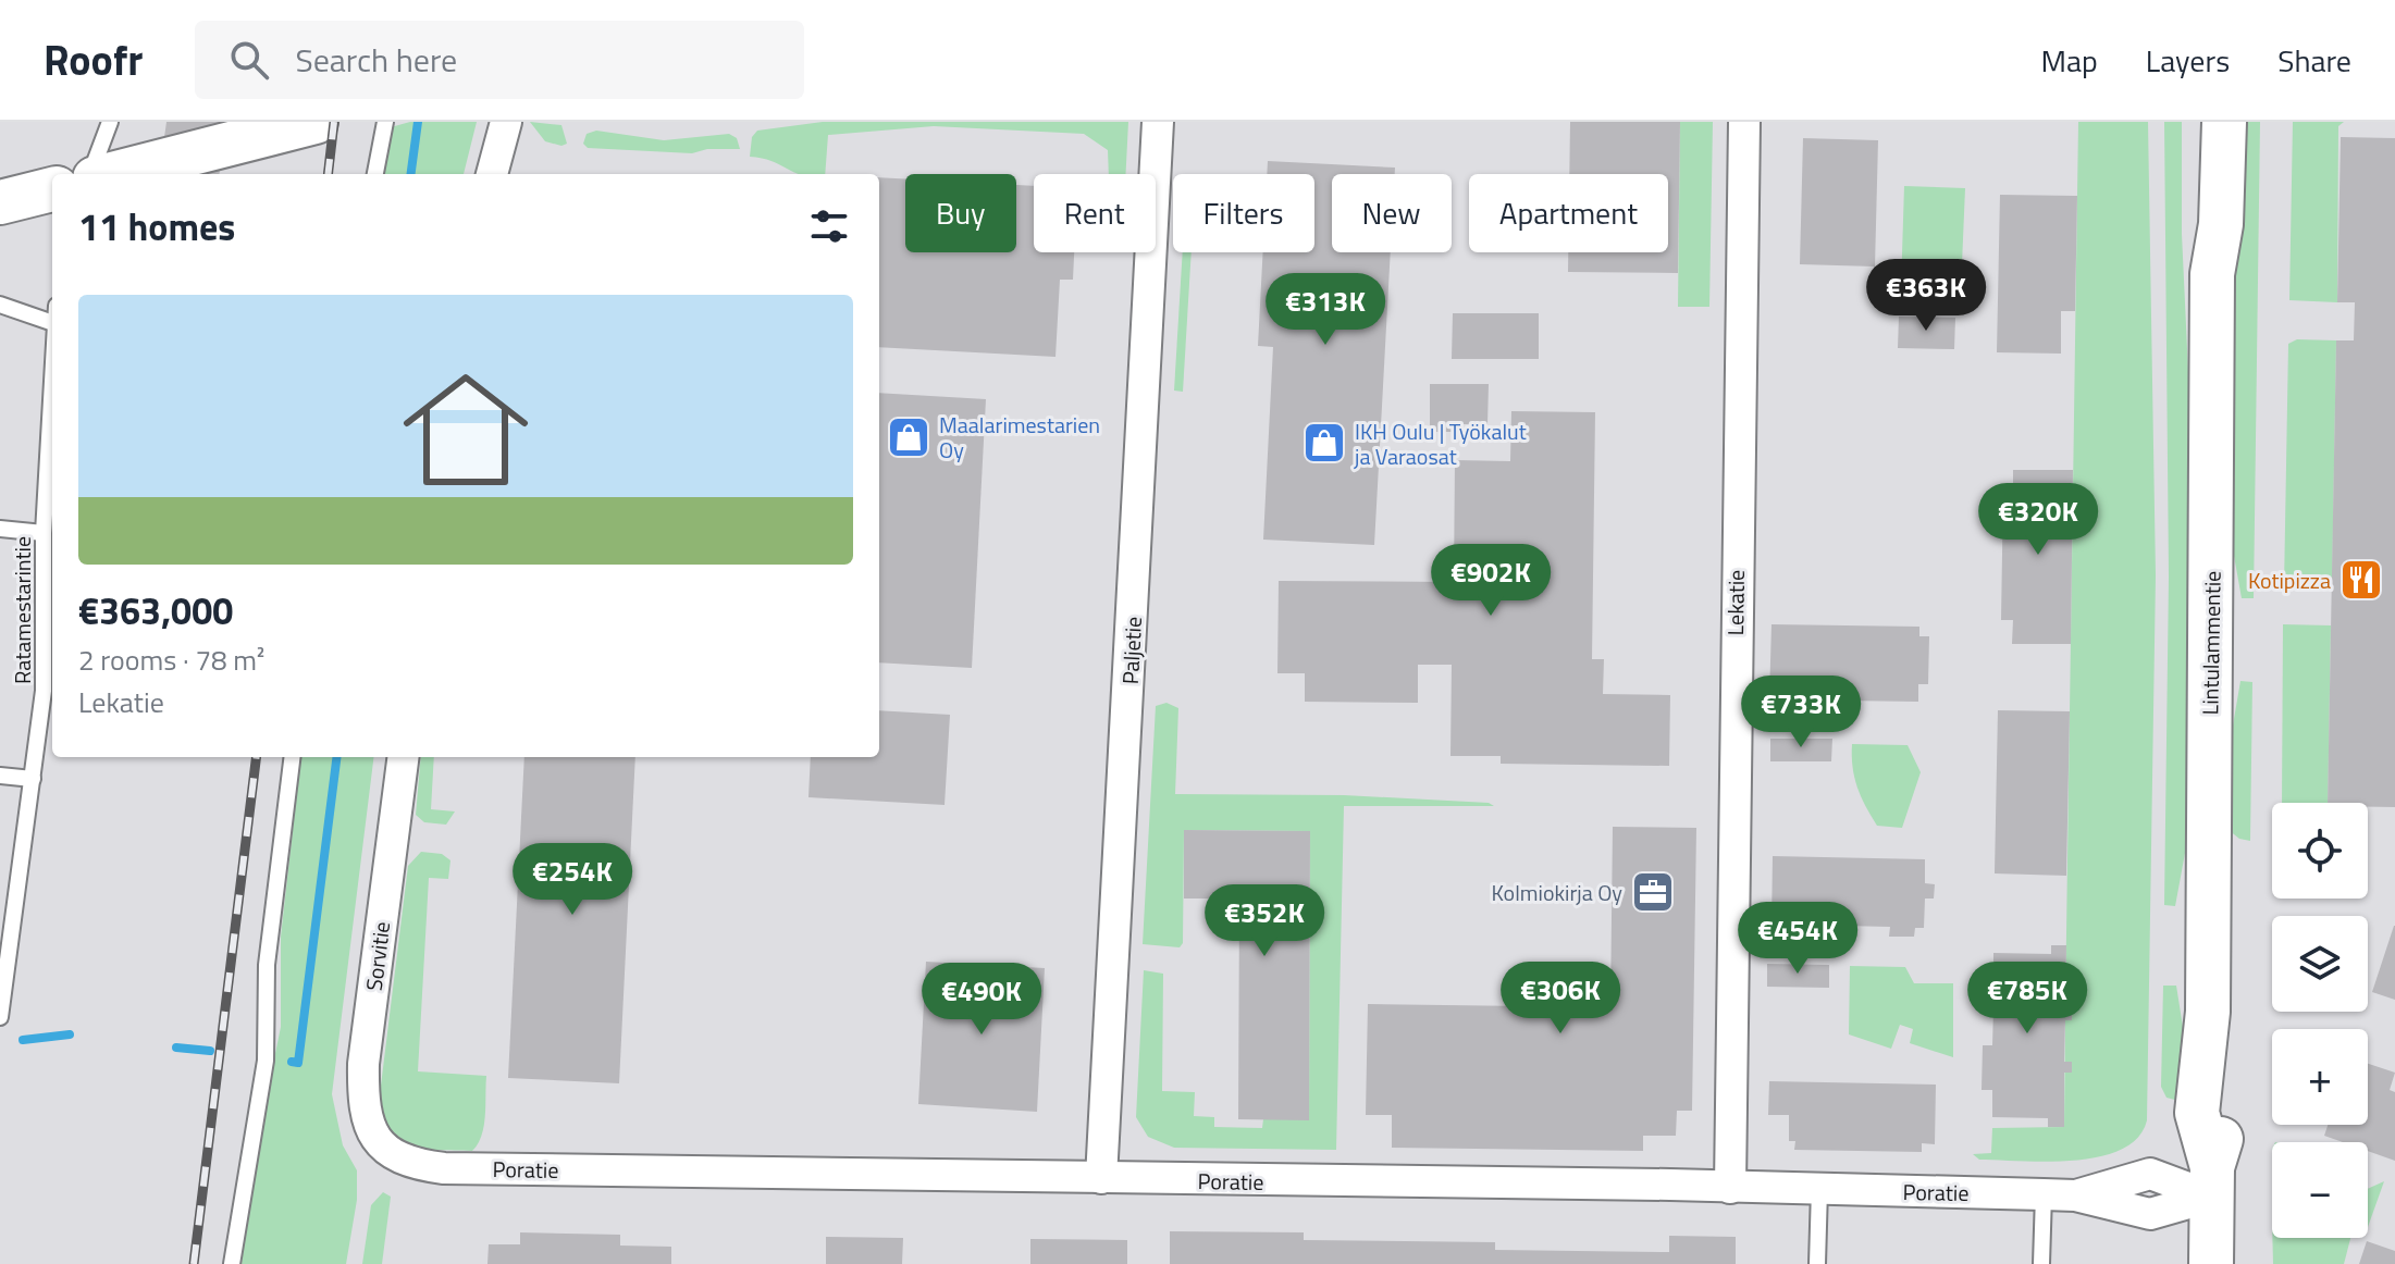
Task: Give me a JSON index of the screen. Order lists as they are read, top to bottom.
{
  "streets": {
    "street": [
      "Lekatie",
      "Lintulammentie",
      "Paljetie",
      "Sorvitie",
      "Poratie"
    ],
    "lane": ["Ratamestarintie"]
  },
  "crossings": [
    ["Lekatie", "Poratie"],
    ["Lintulammentie", "Poratie"],
    ["Paljetie", "Poratie"],
    ["Sorvitie", "Poratie"]
  ],
  "places": {
    "shop": ["Maalarimestarien Oy", "IKH Oulu | Työkalut ja Varaosat"],
    "restaurant": ["Kotipizza"],
    "office": ["Kolmiokirja Oy"]
  },
  "page": {
    "header": "Roofr",
    "search": "Search here",
    "nav": ["Map", "Layers", "Share"],
    "chip": [
      "Buy",
      "Rent",
      "Filters",
      "New",
      "Apartment"
    ],
    "heading": "11 homes",
    "price": [
      "€363K",
      "€313K",
      "€320K",
      "€902K",
      "€733K",
      "€254K",
      "€352K",
      "€454K",
      "€306K",
      "€785K",
      "€490K"
    ],
    "list": [
      {
        "name": "€363,000",
        "note": "2 rooms · 78 m² · Lekatie"
      }
    ],
    "map_buttons": ["+", "−"]
  }
}
